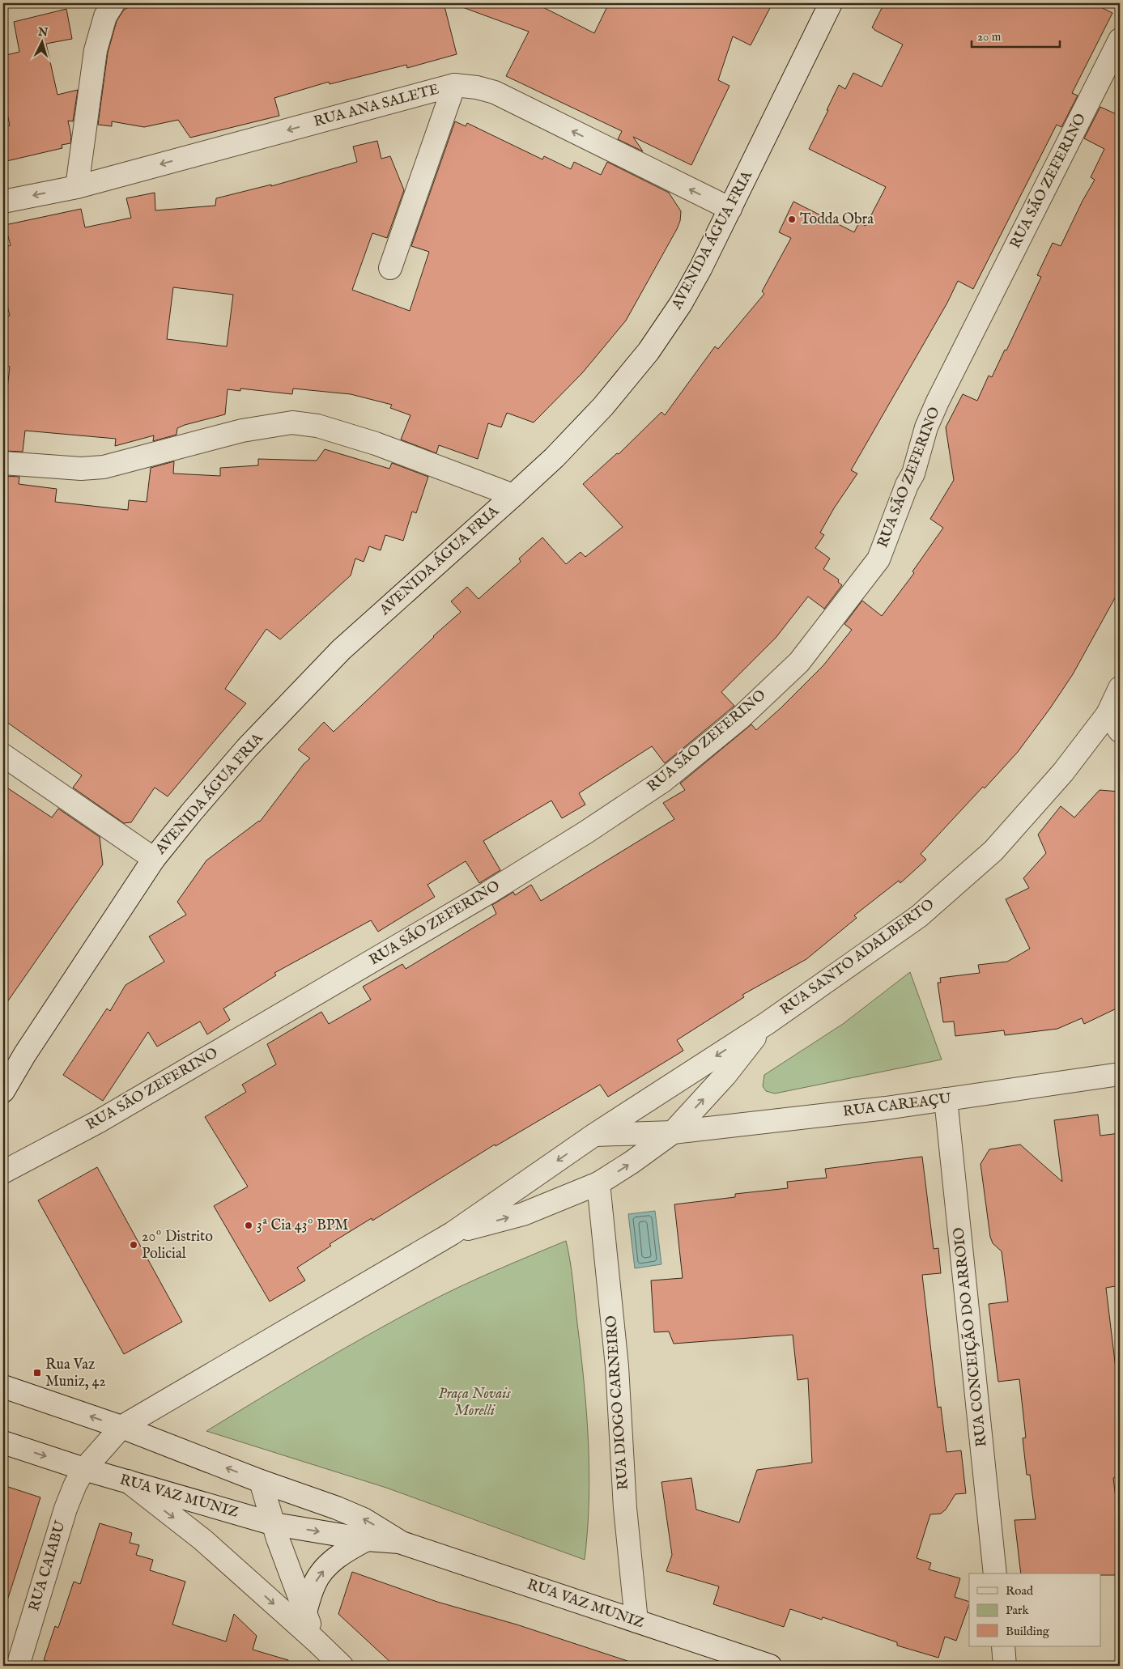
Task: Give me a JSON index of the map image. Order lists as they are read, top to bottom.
{
  "streets": {
    "street": [
      "RUA ANA SALETE",
      "RUA SÃO ZEFERINO",
      "AVENIDA ÁGUA FRIA",
      "RUA SANTO ADALBERTO",
      "RUA CAREAÇU",
      "RUA CONCEIÇÃO DO ARROIO",
      "RUA DIOGO CARNEIRO",
      "RUA VAZ MUNIZ",
      "RUA CAIABU"
    ]
  },
  "crossings": [
    ["RUA ANA SALETE", "AVENIDA ÁGUA FRIA"],
    ["RUA SANTO ADALBERTO", "RUA CAREAÇU"],
    ["RUA CAREAÇU", "RUA CONCEIÇÃO DO ARROIO"],
    ["RUA DIOGO CARNEIRO", "RUA VAZ MUNIZ"],
    ["RUA VAZ MUNIZ", "RUA CAIABU"]
  ],
  "one_way": ["RUA ANA SALETE"],
  "parks": ["Praça Novais Morelli"],
  "places": {
    "other": ["Todda Obra", "3ª Cia 43º BPM", "20º Distrito Policial"],
    "transit": ["Rua Vaz Muniz, 42"]
  },
  "legend": ["Road", "Park", "Building"],
  "scale_bar": "20 m",
  "north": "top"
}
